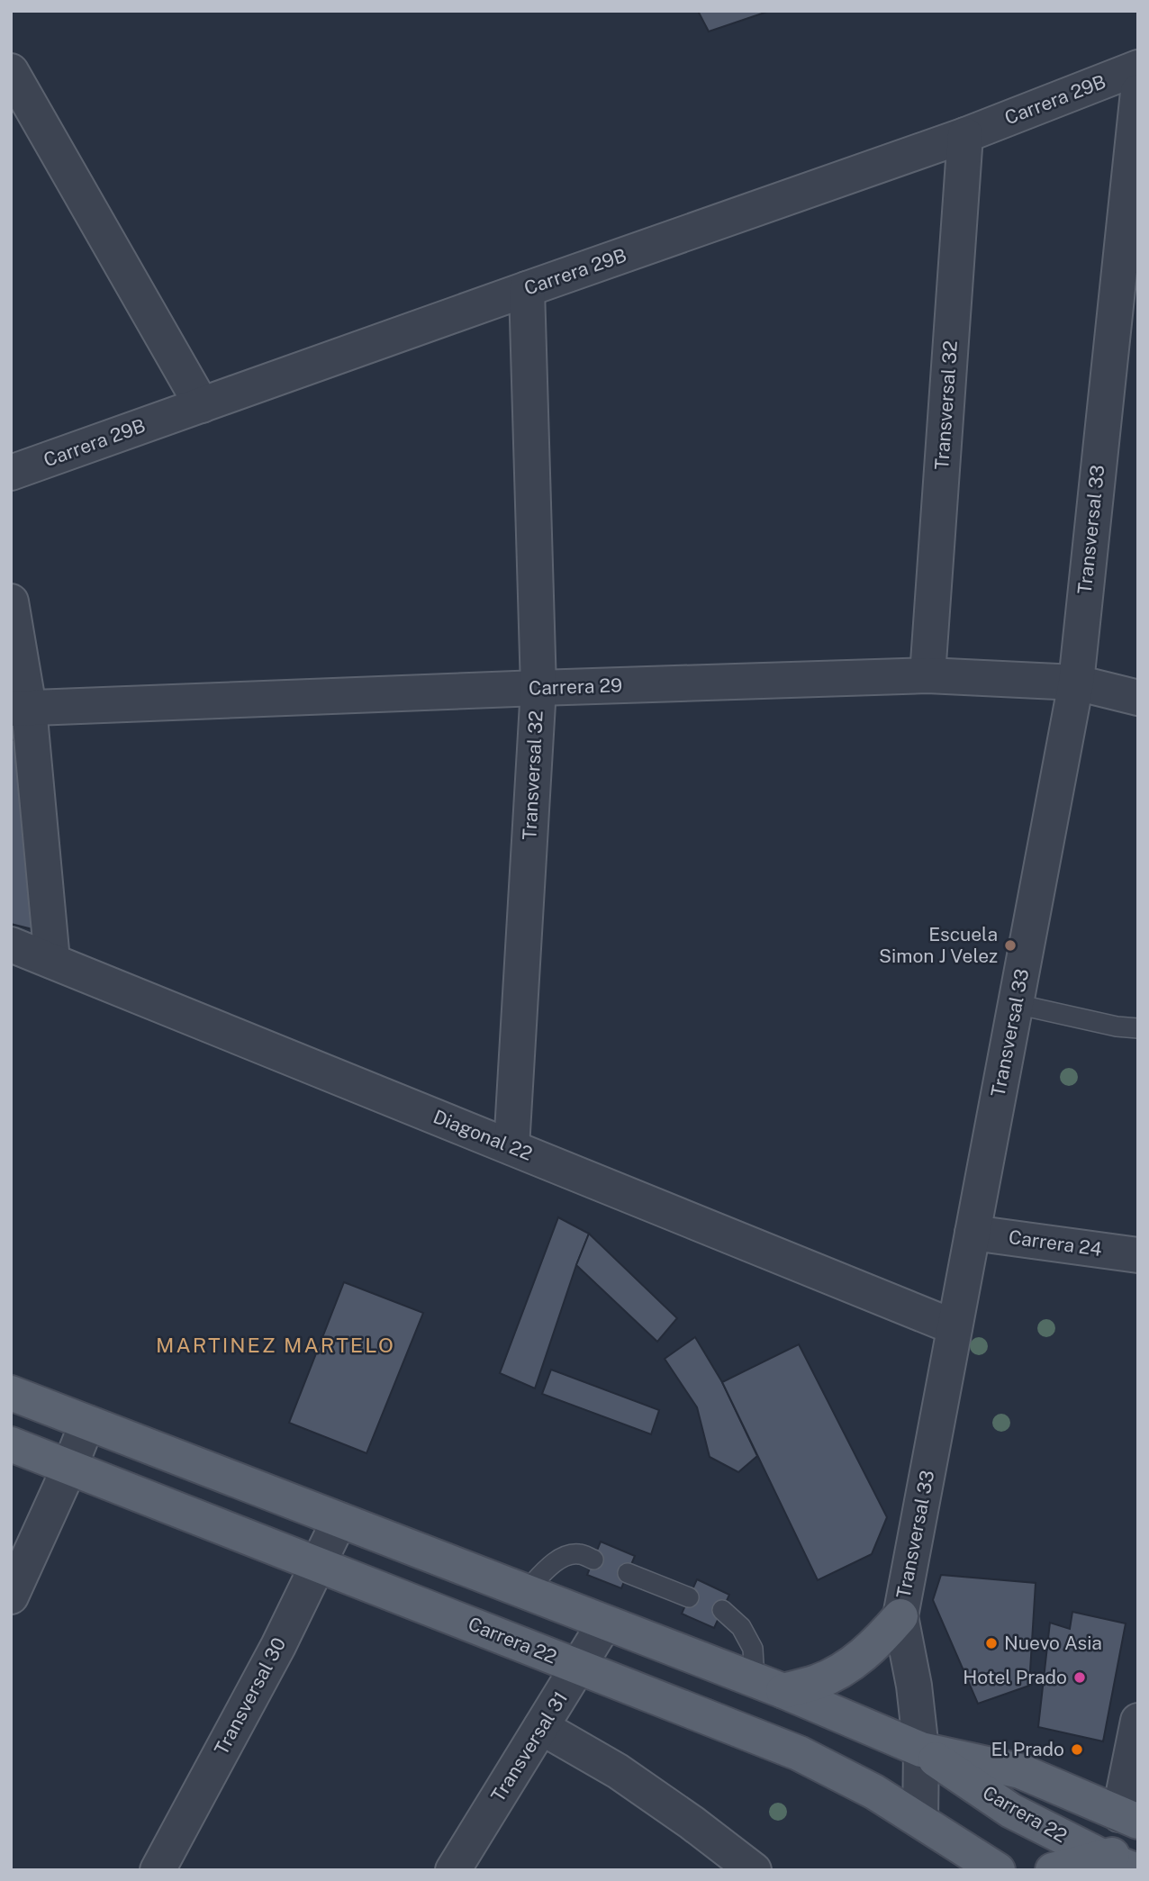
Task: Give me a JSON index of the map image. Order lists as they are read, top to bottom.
{
  "streets": {
    "main road": ["Carrera 22"],
    "street": [
      "Carrera 29B",
      "Transversal 32",
      "Transversal 33",
      "Carrera 29",
      "Diagonal 22",
      "Carrera 24",
      "Transversal 30",
      "Transversal 31"
    ]
  },
  "crossings": [
    ["Carrera 29B", "Transversal 32"],
    ["Transversal 32", "Carrera 29"],
    ["Transversal 32", "Diagonal 22"],
    ["Transversal 33", "Carrera 29"],
    ["Transversal 33", "Diagonal 22"],
    ["Transversal 33", "Carrera 24"],
    ["Transversal 33", "Carrera 22"],
    ["Carrera 22", "Transversal 30"],
    ["Carrera 22", "Transversal 31"]
  ],
  "districts": ["MARTINEZ MARTELO"],
  "places": [
    "Escuela Simon J Velez",
    "Nuevo Asia",
    "Hotel Prado",
    "El Prado"
  ]
}
